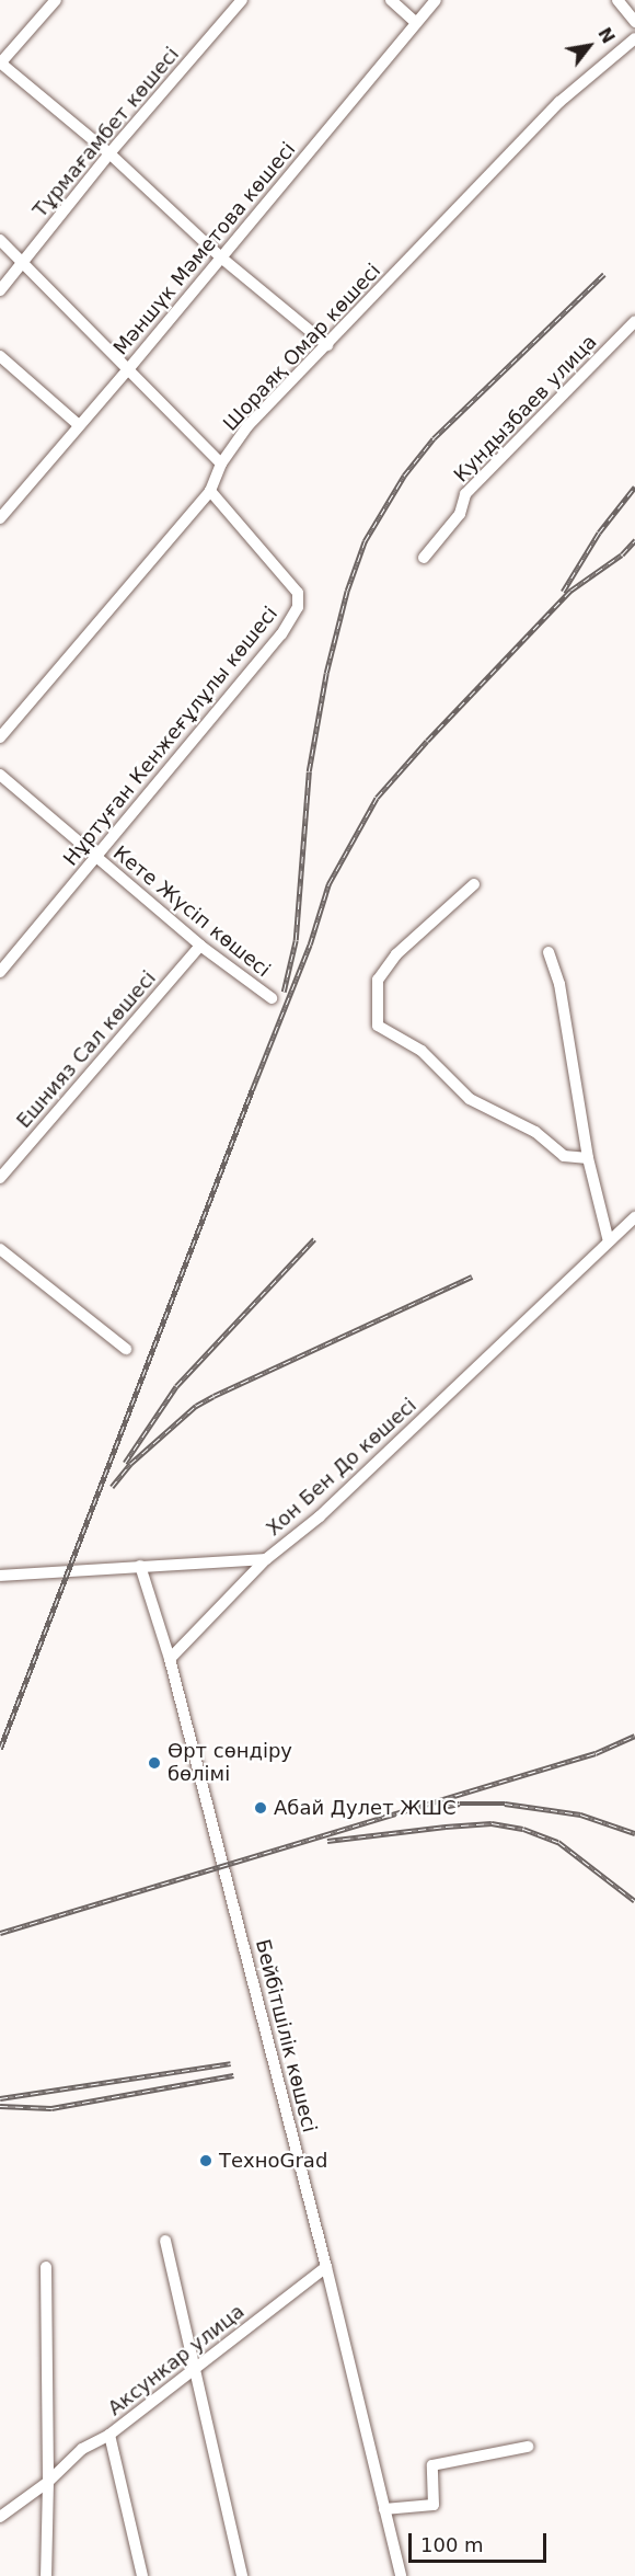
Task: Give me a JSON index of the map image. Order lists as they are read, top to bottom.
{
  "streets": {
    "street": [
      "Тұрмағамбет көшесі",
      "Мәншүк Мәметова көшесі",
      "Шораяқ Омар көшесі",
      "Кундызбаев улица",
      "Нұртуған Кенжеғұлұлы көшесі",
      "Кете Жүсіп көшесі",
      "Ешнияз Сал көшесі",
      "Хон Бен До көшесі",
      "Бейбітшілік көшесі",
      "Аксункар улица"
    ]
  },
  "crossings": [
    ["Шораяқ Омар көшесі", "Нұртуған Кенжеғұлұлы көшесі"],
    ["Нұртуған Кенжеғұлұлы көшесі", "Кете Жүсіп көшесі"],
    ["Кете Жүсіп көшесі", "Ешнияз Сал көшесі"],
    ["Хон Бен До көшесі", "Бейбітшілік көшесі"],
    ["Бейбітшілік көшесі", "Аксункар улица"]
  ],
  "places": ["Өрт сөндіру бөлімі", "Абай Дулет ЖШС", "ТехноGrad"],
  "scale_bar": "100 m",
  "north": "top right"
}
